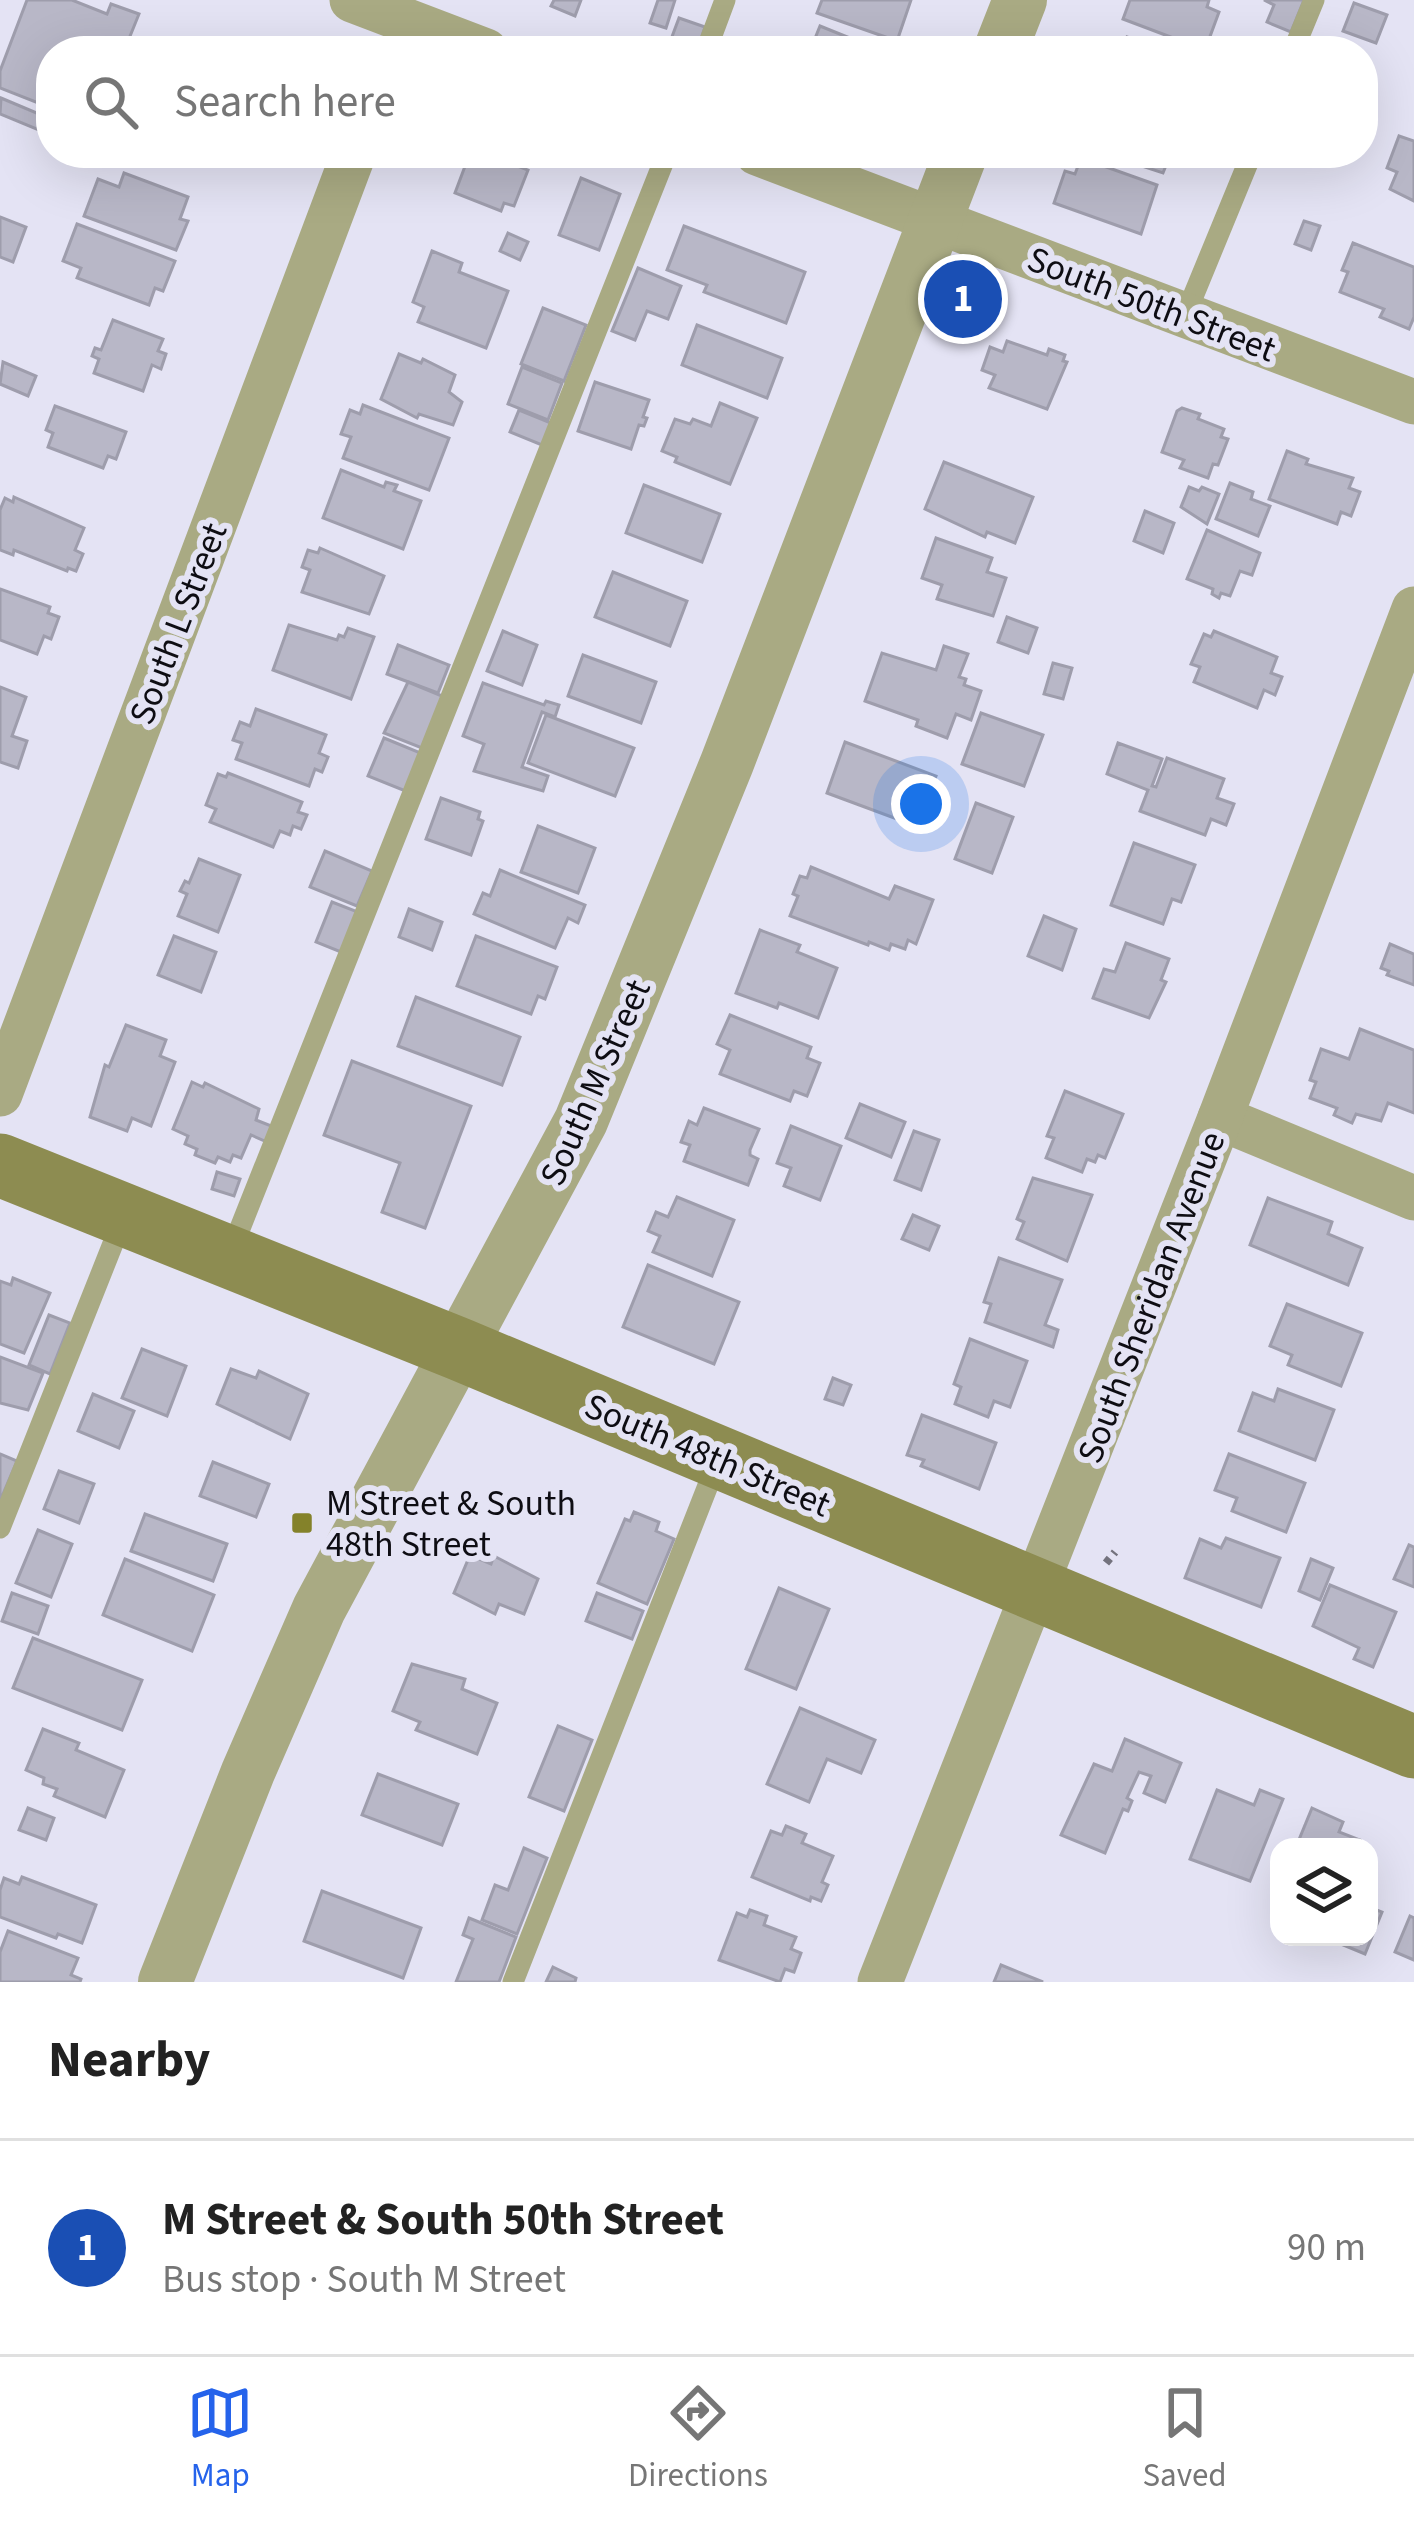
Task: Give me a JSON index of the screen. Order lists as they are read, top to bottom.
{
  "streets": {
    "main road": ["South 48th Street"],
    "street": [
      "South 50th Street",
      "South L Street",
      "South M Street",
      "South Sheridan Avenue"
    ]
  },
  "crossings": [
    ["South 50th Street", "South M Street"],
    ["South M Street", "South 48th Street"],
    ["South Sheridan Avenue", "South 48th Street"]
  ],
  "places": {
    "transit": ["M Street & South 48th Street"]
  },
  "page": {
    "search": "Search here",
    "pins": "1",
    "heading": "Nearby",
    "list": [
      {
        "mark": "1",
        "name": "M Street & South 50th Street",
        "note": "Bus stop · South M Street",
        "value": "90 m"
      }
    ],
    "nav": ["Map", "Directions", "Saved"]
  }
}
